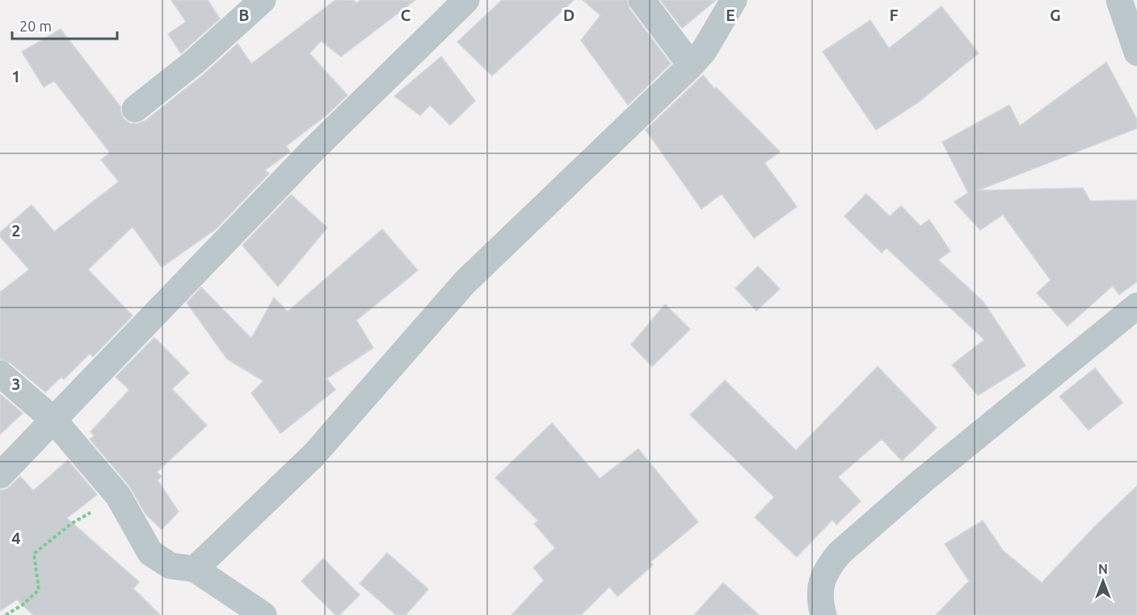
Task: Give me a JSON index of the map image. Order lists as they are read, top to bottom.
{
  "scale_bar": "20 m",
  "north": "top",
  "grid": {
    "columns": [
      "B",
      "C",
      "D",
      "E",
      "F",
      "G"
    ],
    "rows": [
      "1",
      "2",
      "3",
      "4"
    ]
  }
}
